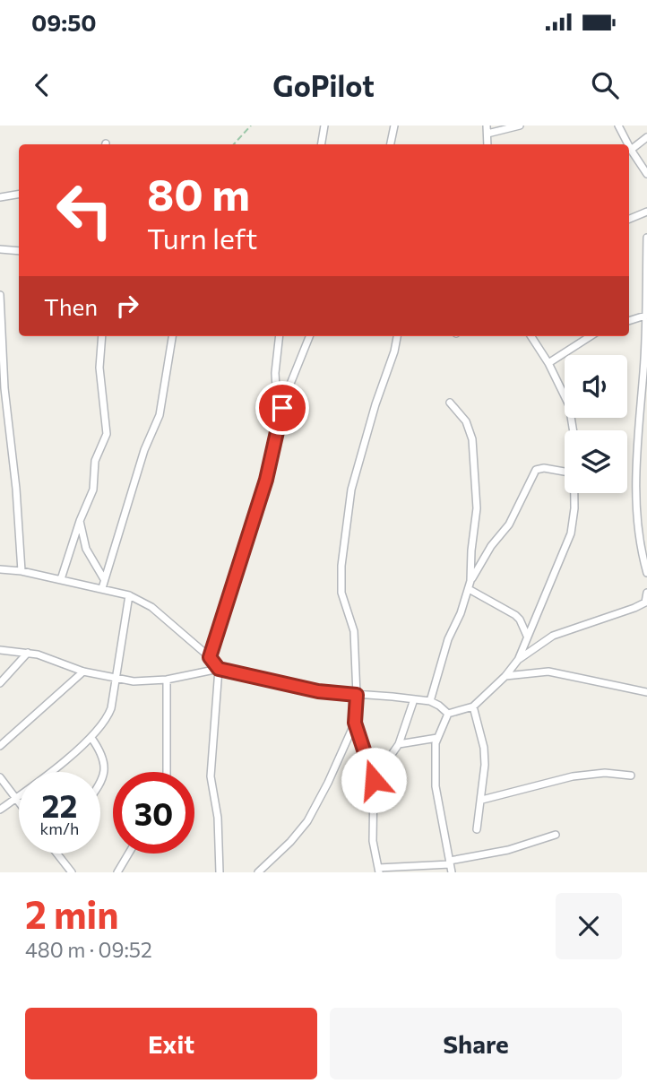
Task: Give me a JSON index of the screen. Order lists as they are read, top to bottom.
{
  "page": {
    "status": "09:50",
    "header": "GoPilot",
    "turn": ["80 m", "Turn left"],
    "then": "Then",
    "speed": "22 km/h",
    "limit": "30",
    "heading": ["2 min", "480 m · 09:52"],
    "buttons": ["Exit", "Share"]
  }
}
